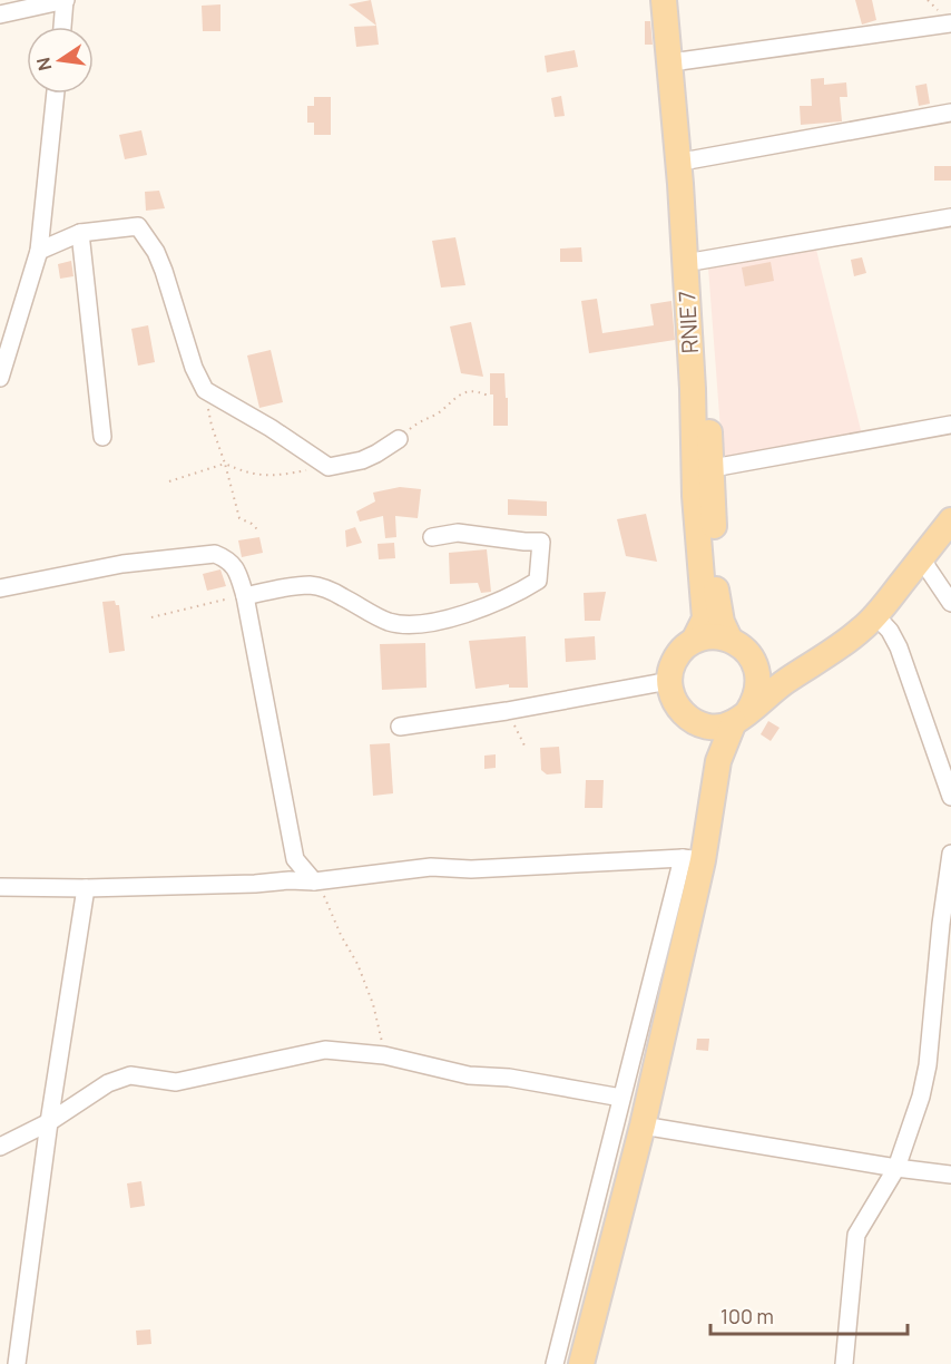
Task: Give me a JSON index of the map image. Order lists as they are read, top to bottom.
{
  "streets": {
    "main road": ["RNIE 7"]
  },
  "scale_bar": "100 m",
  "north": "left"
}
